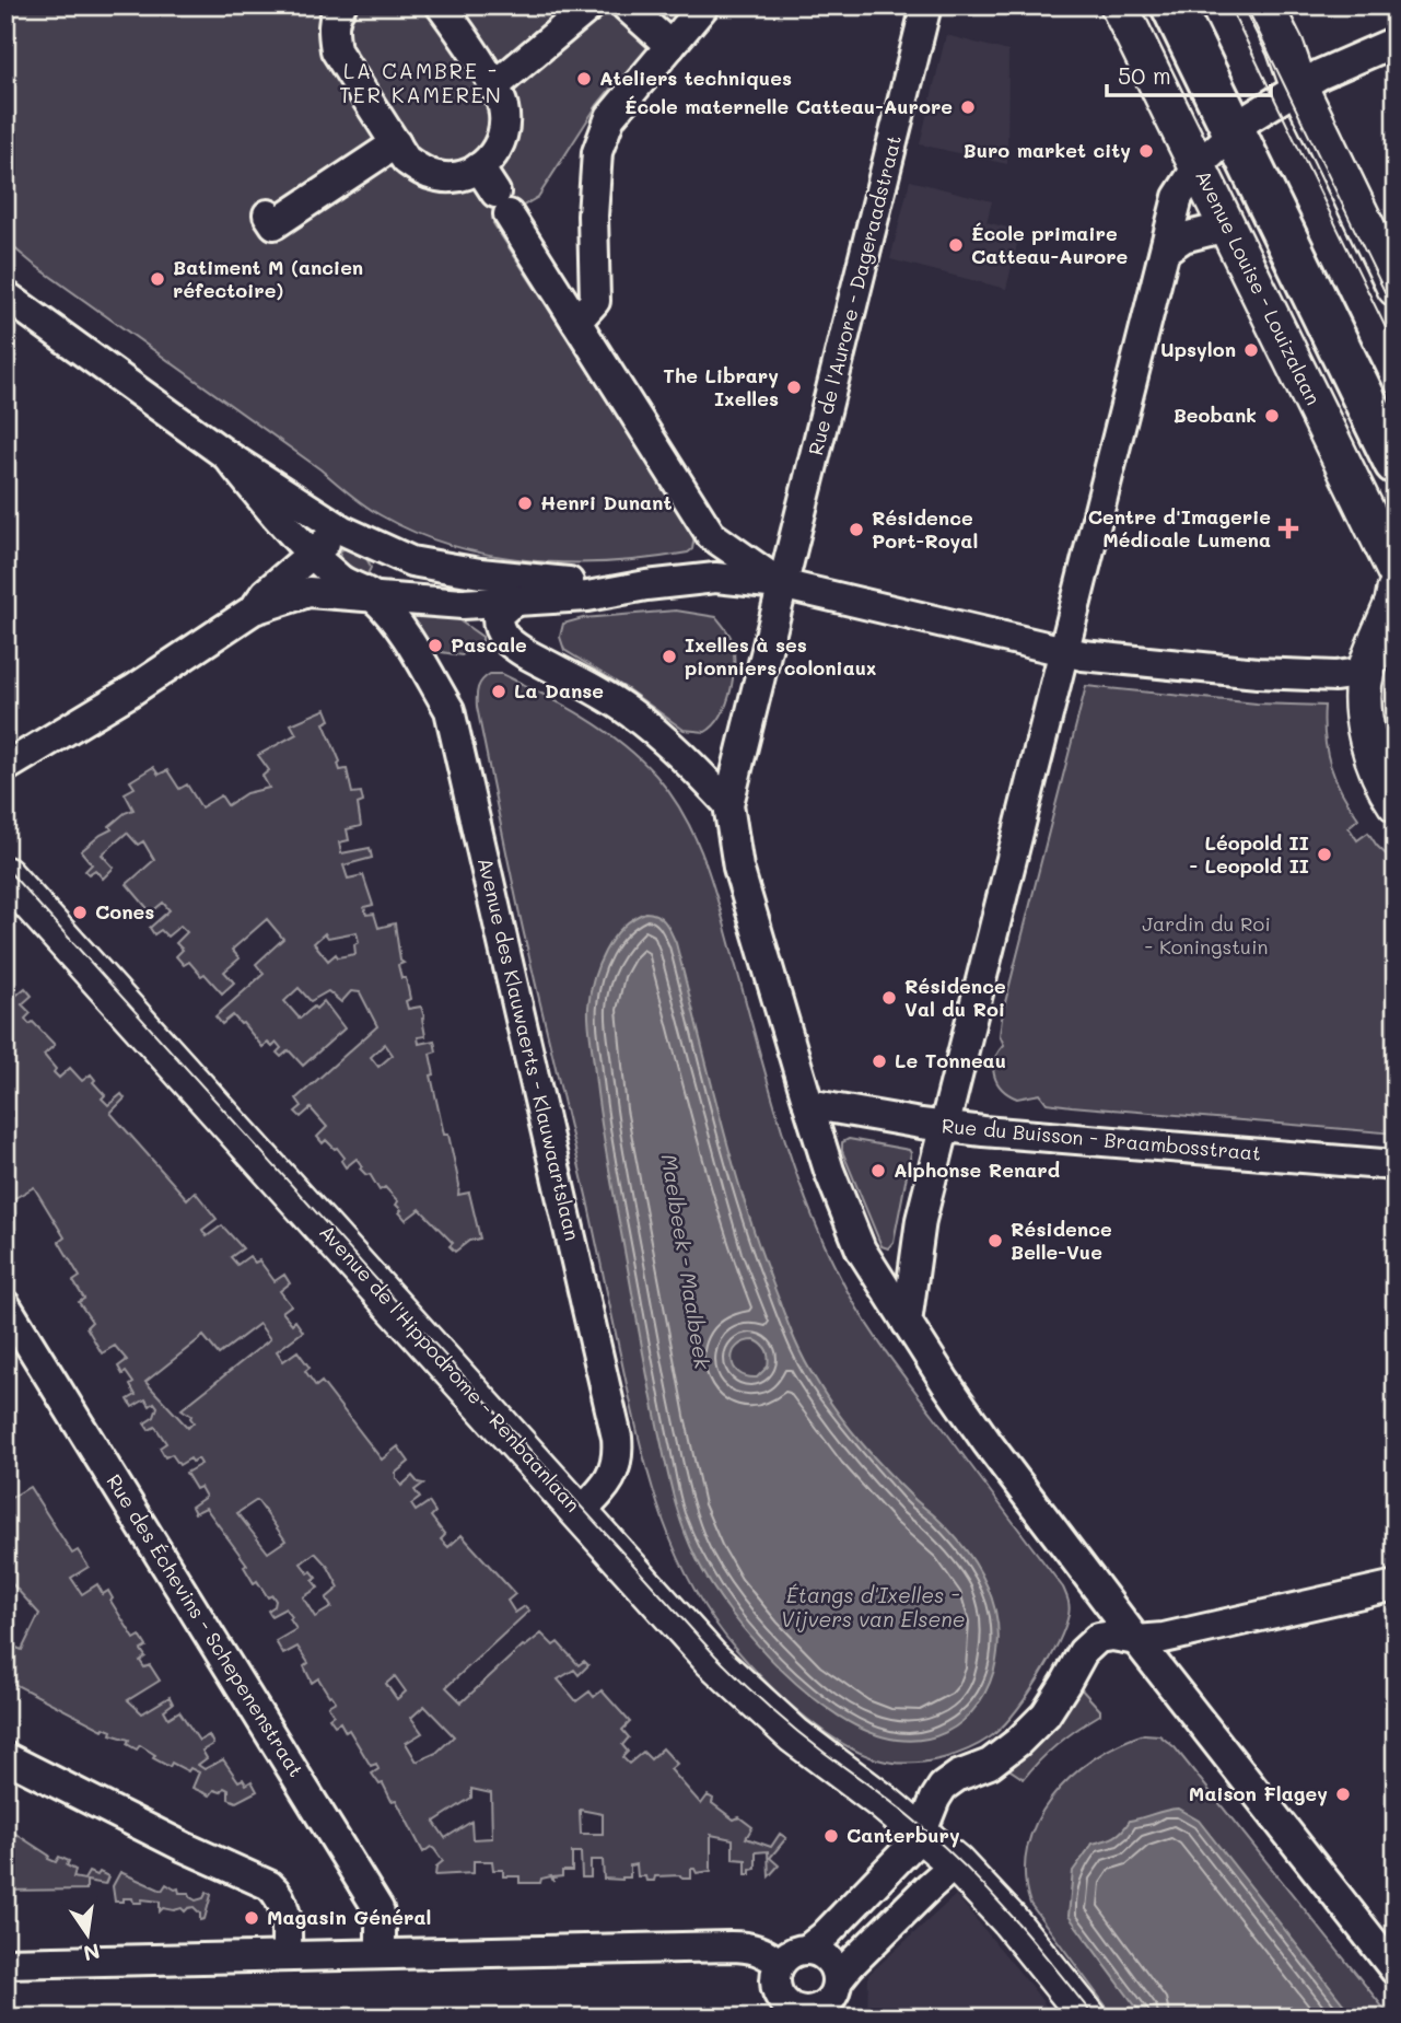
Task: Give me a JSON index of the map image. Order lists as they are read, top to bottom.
{
  "streets": {
    "main road": ["Avenue Louise - Louizalaan", "Avenue de l'Hippodrome - Renbaanlaan"],
    "street": [
      "Rue de l'Aurore - Dageraadstraat",
      "Avenue des Klauwaerts - Klauwaartslaan",
      "Rue du Buisson - Braambosstraat",
      "Rue des Échevins - Schepenenstraat"
    ]
  },
  "crossings": [
    ["Avenue des Klauwaerts - Klauwaartslaan", "Avenue de l'Hippodrome - Renbaanlaan"]
  ],
  "districts": ["LA CAMBRE - TER KAMEREN"],
  "water": ["Maelbeek - Maalbeek", "Étangs d'Ixelles - Vijvers van Elsene"],
  "parks": ["Jardin du Roi - Koningstuin"],
  "places": {
    "other": [
      "Ateliers techniques",
      "École maternelle Catteau-Aurore",
      "Buro market city",
      "École primaire Catteau-Aurore",
      "Batiment M (ancien réfectoire)",
      "Upsylon",
      "The Library Ixelles",
      "Beobank",
      "Henri Dunant",
      "Résidence Port-Royal",
      "Pascale",
      "Ixelles à ses pionniers coloniaux",
      "La Danse",
      "Léopold II - Leopold II",
      "Cones",
      "Résidence Val du Roi",
      "Le Tonneau",
      "Alphonse Renard",
      "Résidence Belle-Vue",
      "Maison Flagey",
      "Canterbury",
      "Magasin Général"
    ],
    "health": ["Centre d'Imagerie Médicale Lumena"]
  },
  "scale_bar": "50 m",
  "north": "bottom"
}
